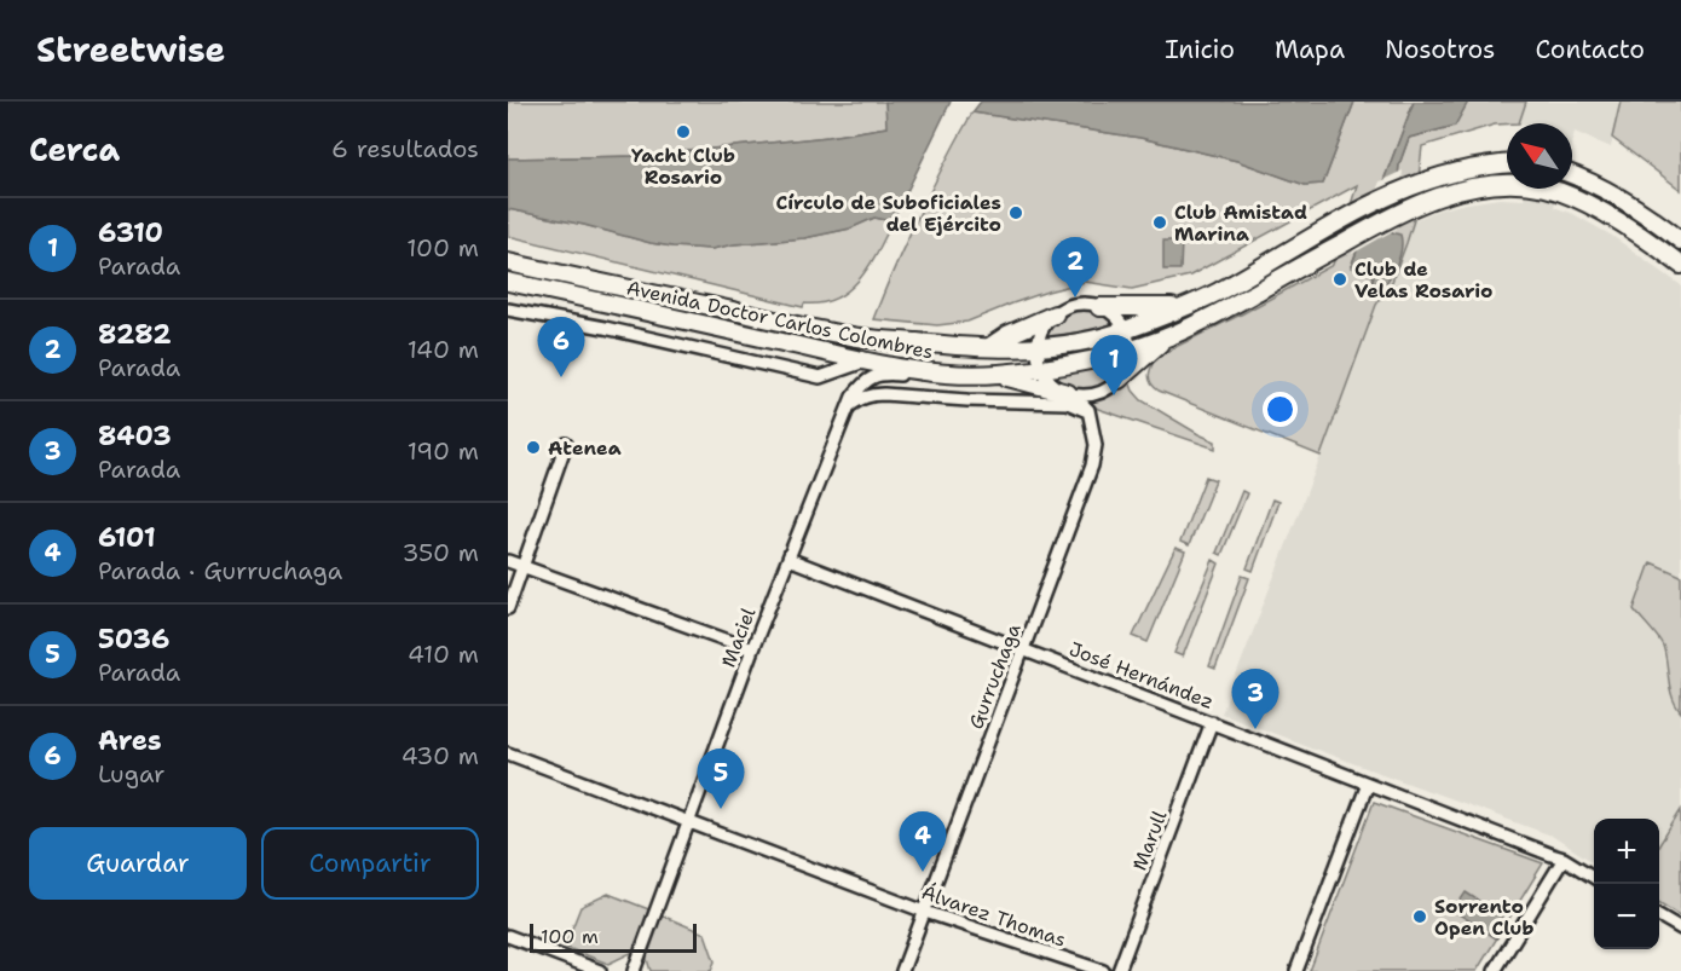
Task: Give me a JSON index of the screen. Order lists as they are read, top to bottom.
{
  "streets": {
    "main road": ["Avenida Doctor Carlos Colombres"],
    "street": [
      "Maciel",
      "José Hernández",
      "Gurruchaga",
      "Marull",
      "Álvarez Thomas"
    ]
  },
  "crossings": [
    ["Avenida Doctor Carlos Colombres", "Maciel"],
    ["Avenida Doctor Carlos Colombres", "Gurruchaga"],
    ["Maciel", "José Hernández"],
    ["Maciel", "Álvarez Thomas"],
    ["José Hernández", "Gurruchaga"],
    ["José Hernández", "Marull"],
    ["Gurruchaga", "Álvarez Thomas"]
  ],
  "places": [
    "Yacht Club Rosario",
    "Círculo de Suboficiales del Ejército",
    "Club Amistad Marina",
    "Club de Velas Rosario",
    "Atenea",
    "Sorrento Open Club"
  ],
  "scale_bar": "100 m",
  "north": "top left",
  "page": {
    "header": "Streetwise",
    "nav": [
      "Inicio",
      "Mapa",
      "Nosotros",
      "Contacto"
    ],
    "heading": ["Cerca", "6 resultados"],
    "list": [
      {
        "mark": "1",
        "name": "6310",
        "note": "Parada",
        "value": "100 m"
      },
      {
        "mark": "2",
        "name": "8282",
        "note": "Parada",
        "value": "140 m"
      },
      {
        "mark": "3",
        "name": "8403",
        "note": "Parada",
        "value": "190 m"
      },
      {
        "mark": "4",
        "name": "6101",
        "note": "Parada · Gurruchaga",
        "value": "350 m"
      },
      {
        "mark": "5",
        "name": "5036",
        "note": "Parada",
        "value": "410 m"
      },
      {
        "mark": "6",
        "name": "Ares",
        "note": "Lugar",
        "value": "430 m"
      }
    ],
    "pins": [
      "2",
      "6",
      "1",
      "3",
      "5",
      "4"
    ],
    "buttons": ["Guardar", "Compartir"],
    "map_buttons": ["+", "−"],
    "scale": "100 m"
  }
}
